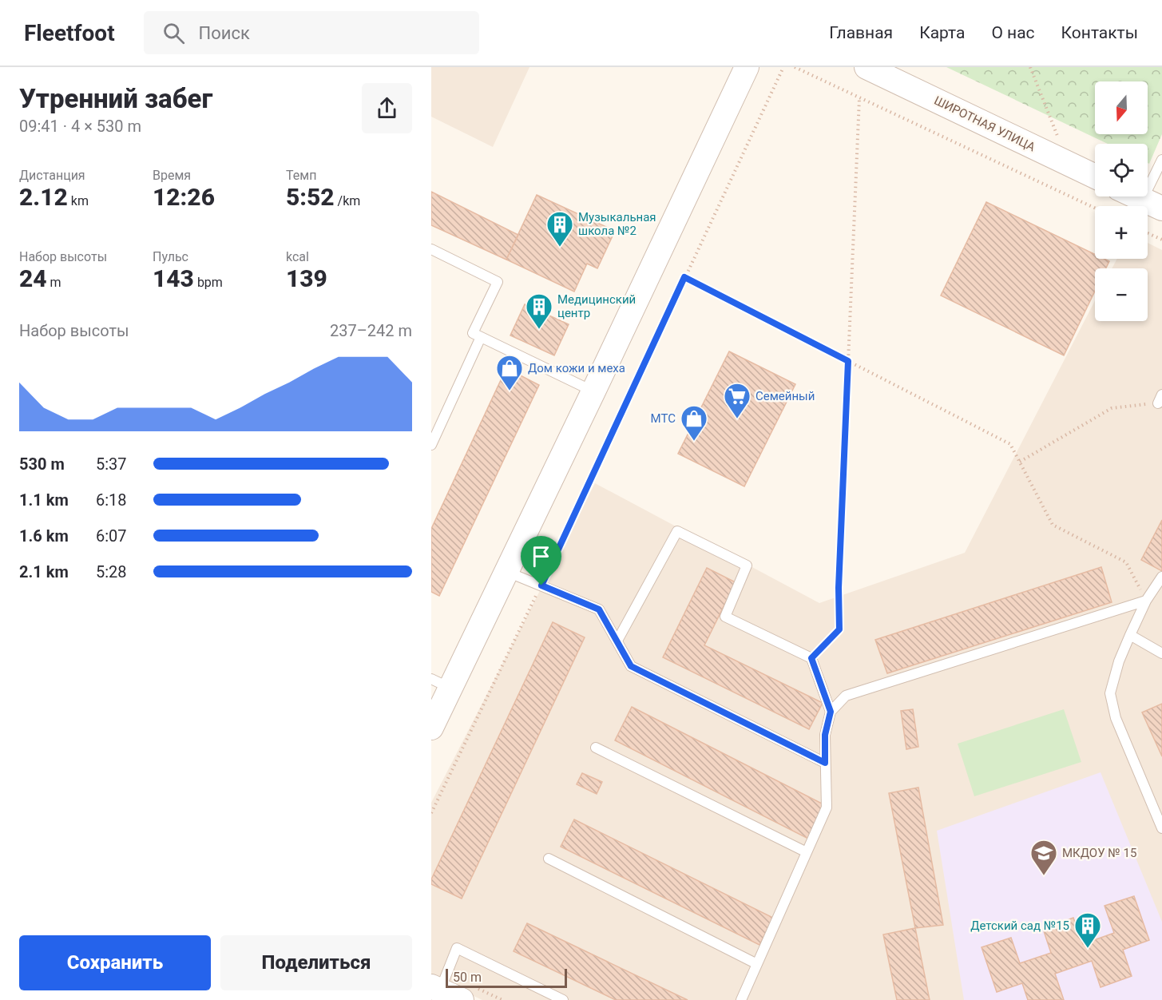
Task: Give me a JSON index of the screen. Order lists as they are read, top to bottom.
{
  "streets": {
    "street": ["ШИРОТНАЯ УЛИЦА"]
  },
  "places": {
    "building": ["Музыкальная школа №2", "Медицинский центр", "Детский сад №15"],
    "shop": ["Дом кожи и меха", "МТС"],
    "supermarket": ["Семейный"],
    "school or university": ["МКДОУ № 15"]
  },
  "scale_bar": "50 m",
  "north": "bottom",
  "page": {
    "header": "Fleetfoot",
    "search": "Поиск",
    "nav": [
      "Главная",
      "Карта",
      "О нас",
      "Контакты"
    ],
    "heading": ["Утренний забег", "09:41 · 4 × 530 m"],
    "map_buttons": ["+", "−"],
    "stats": [
      ["Дистанция", "2.12 km"],
      ["Время", "12:26"],
      ["Темп", "5:52 /km"],
      ["Набор высоты", "24 m"],
      ["Пульс", "143 bpm"],
      ["kcal", "139"]
    ],
    "chart": ["Набор высоты", "237–242 m"],
    "list": [
      {
        "name": "530 m",
        "note": "5:37"
      },
      {
        "name": "1.1 km",
        "note": "6:18"
      },
      {
        "name": "1.6 km",
        "note": "6:07"
      },
      {
        "name": "2.1 km",
        "note": "5:28"
      }
    ],
    "buttons": ["Сохранить", "Поделиться"],
    "scale": "50 m"
  }
}
